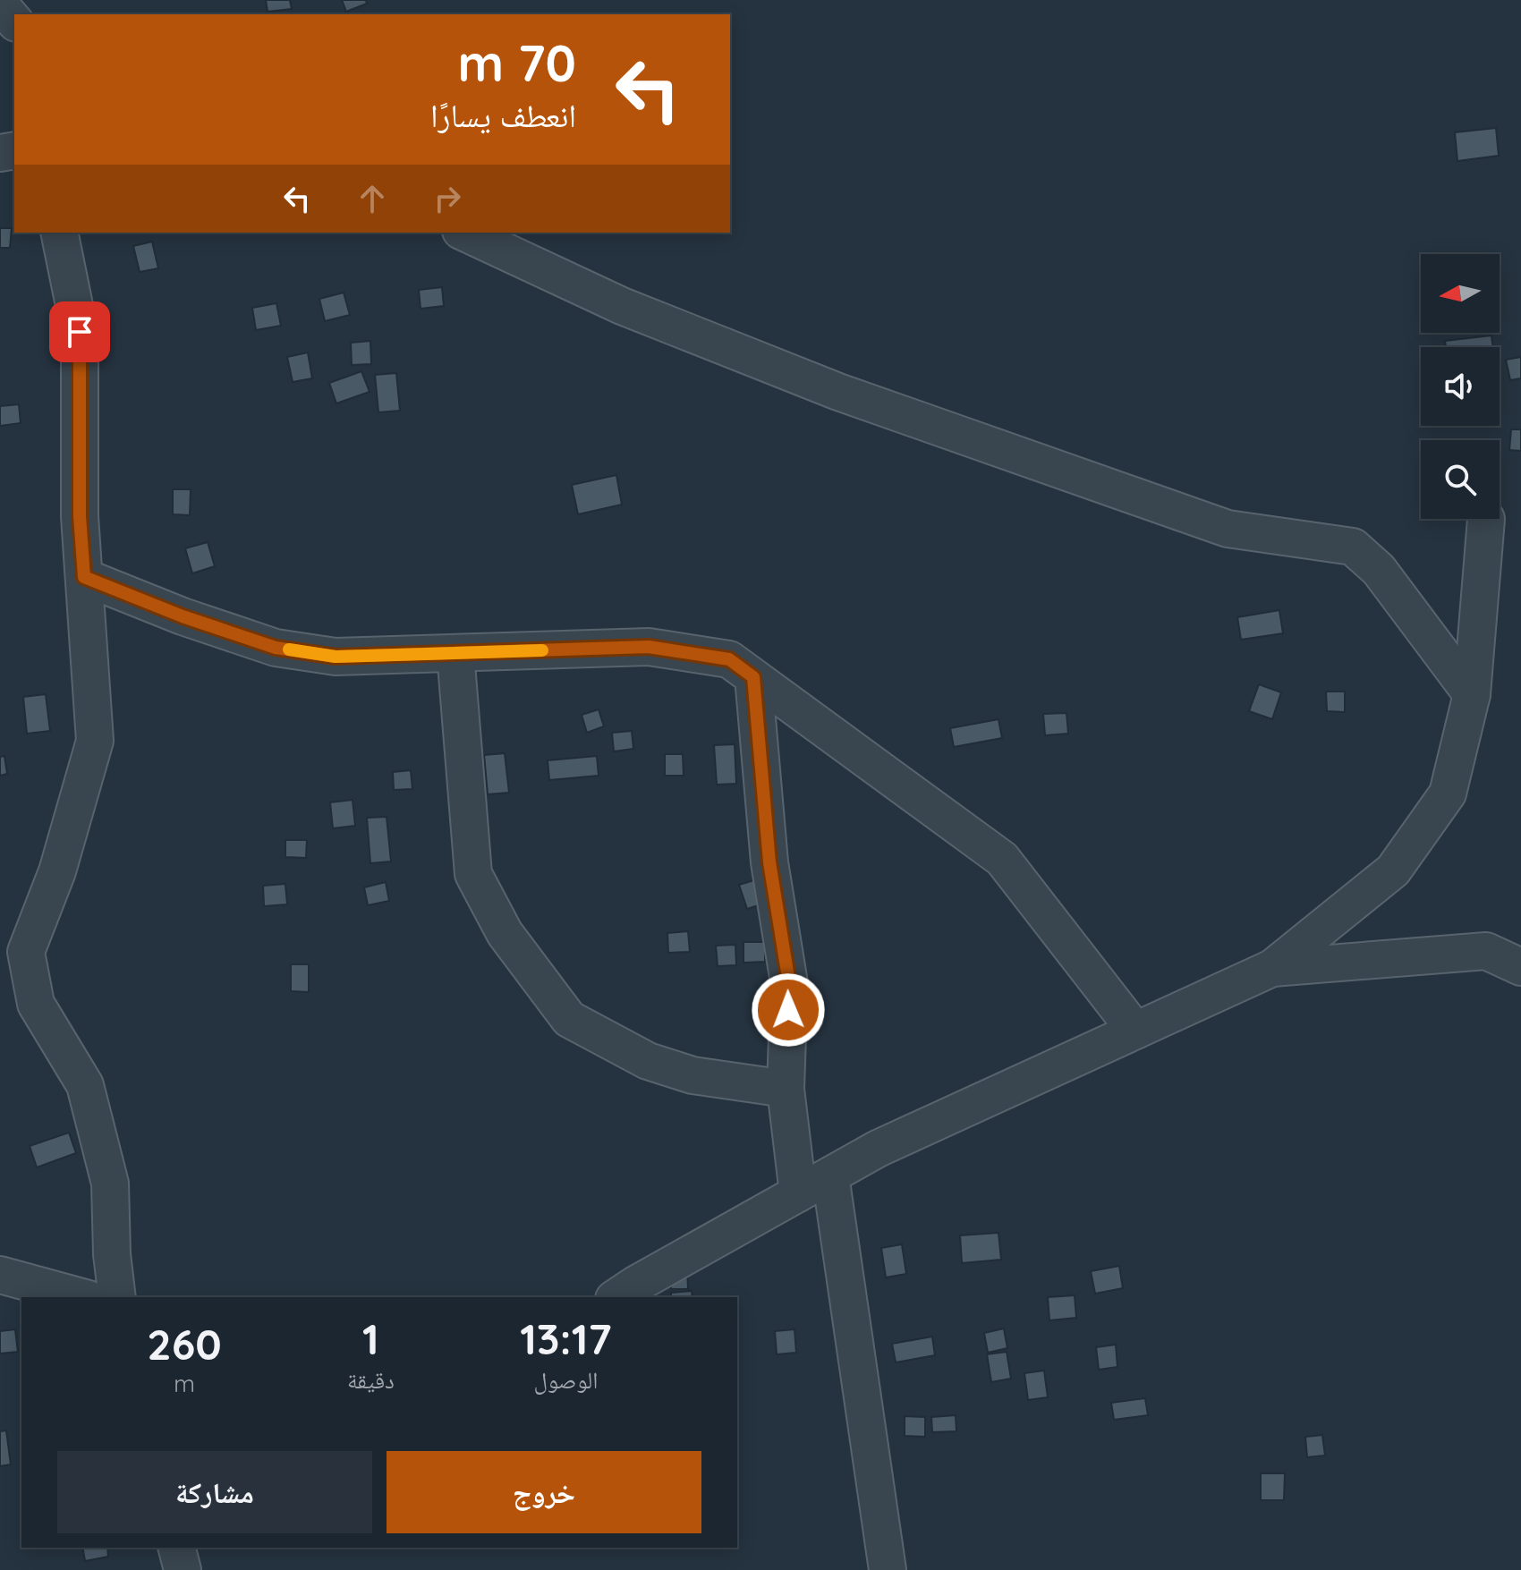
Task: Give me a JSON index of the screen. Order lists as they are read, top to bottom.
{
  "north": "left",
  "page": {
    "turn": ["70 m", "انعطف يسارًا"],
    "eta": [
      "13:17",
      "الوصول",
      "1",
      "دقيقة",
      "260",
      "m"
    ],
    "buttons": ["خروج", "مشاركة"]
  }
}
